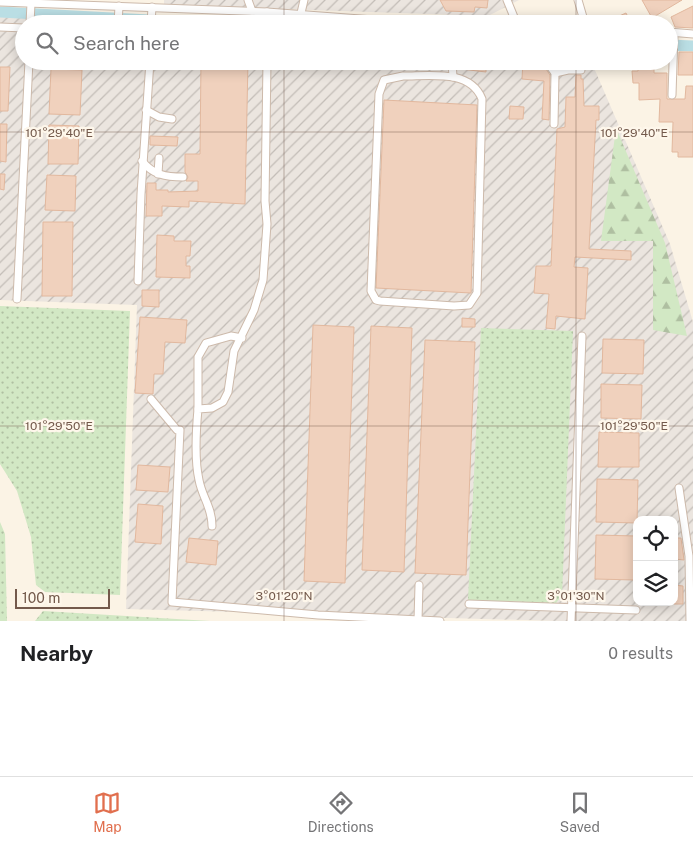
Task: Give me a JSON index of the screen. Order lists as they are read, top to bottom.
{
  "scale_bar": "100 m",
  "page": {
    "search": "Search here",
    "scale": "100 m",
    "heading": ["Nearby", "0 results"],
    "nav": ["Map", "Directions", "Saved"]
  },
  "coordinates": [
    "101°29'40\"E",
    "101°29'50\"E",
    "3°01'20\"N",
    "3°01'30\"N"
  ]
}
